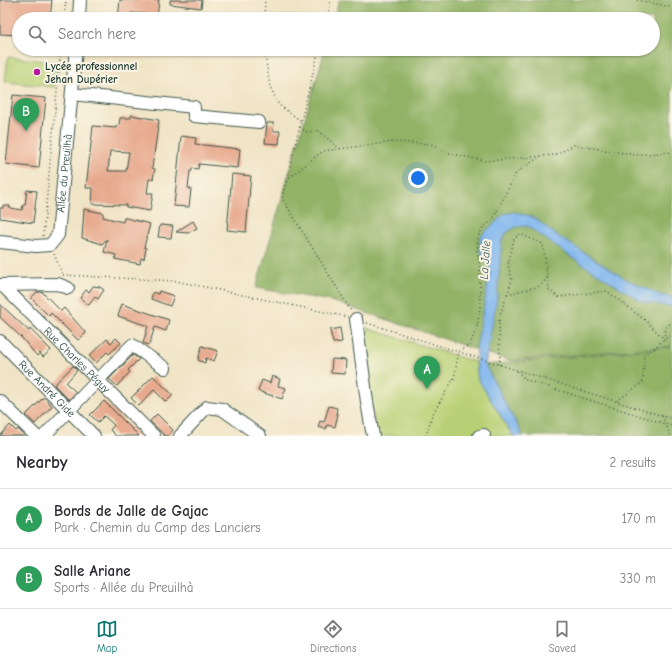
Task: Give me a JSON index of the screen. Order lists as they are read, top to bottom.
{
  "streets": {
    "street": ["Allée du Preuilhà", "Rue Charles Péguy", "Rue André Gide"]
  },
  "water": ["La Jalle"],
  "places": ["Lycée professionnel Jehan Dupérier"],
  "page": {
    "search": "Search here",
    "pins": ["B", "A"],
    "heading": ["Nearby", "2 results"],
    "list": [
      {
        "mark": "A",
        "name": "Bords de Jalle de Gajac",
        "note": "Park · Chemin du Camp des Lanciers",
        "value": "170 m"
      },
      {
        "mark": "B",
        "name": "Salle Ariane",
        "note": "Sports · Allée du Preuilhà",
        "value": "330 m"
      }
    ],
    "nav": ["Map", "Directions", "Saved"]
  }
}
